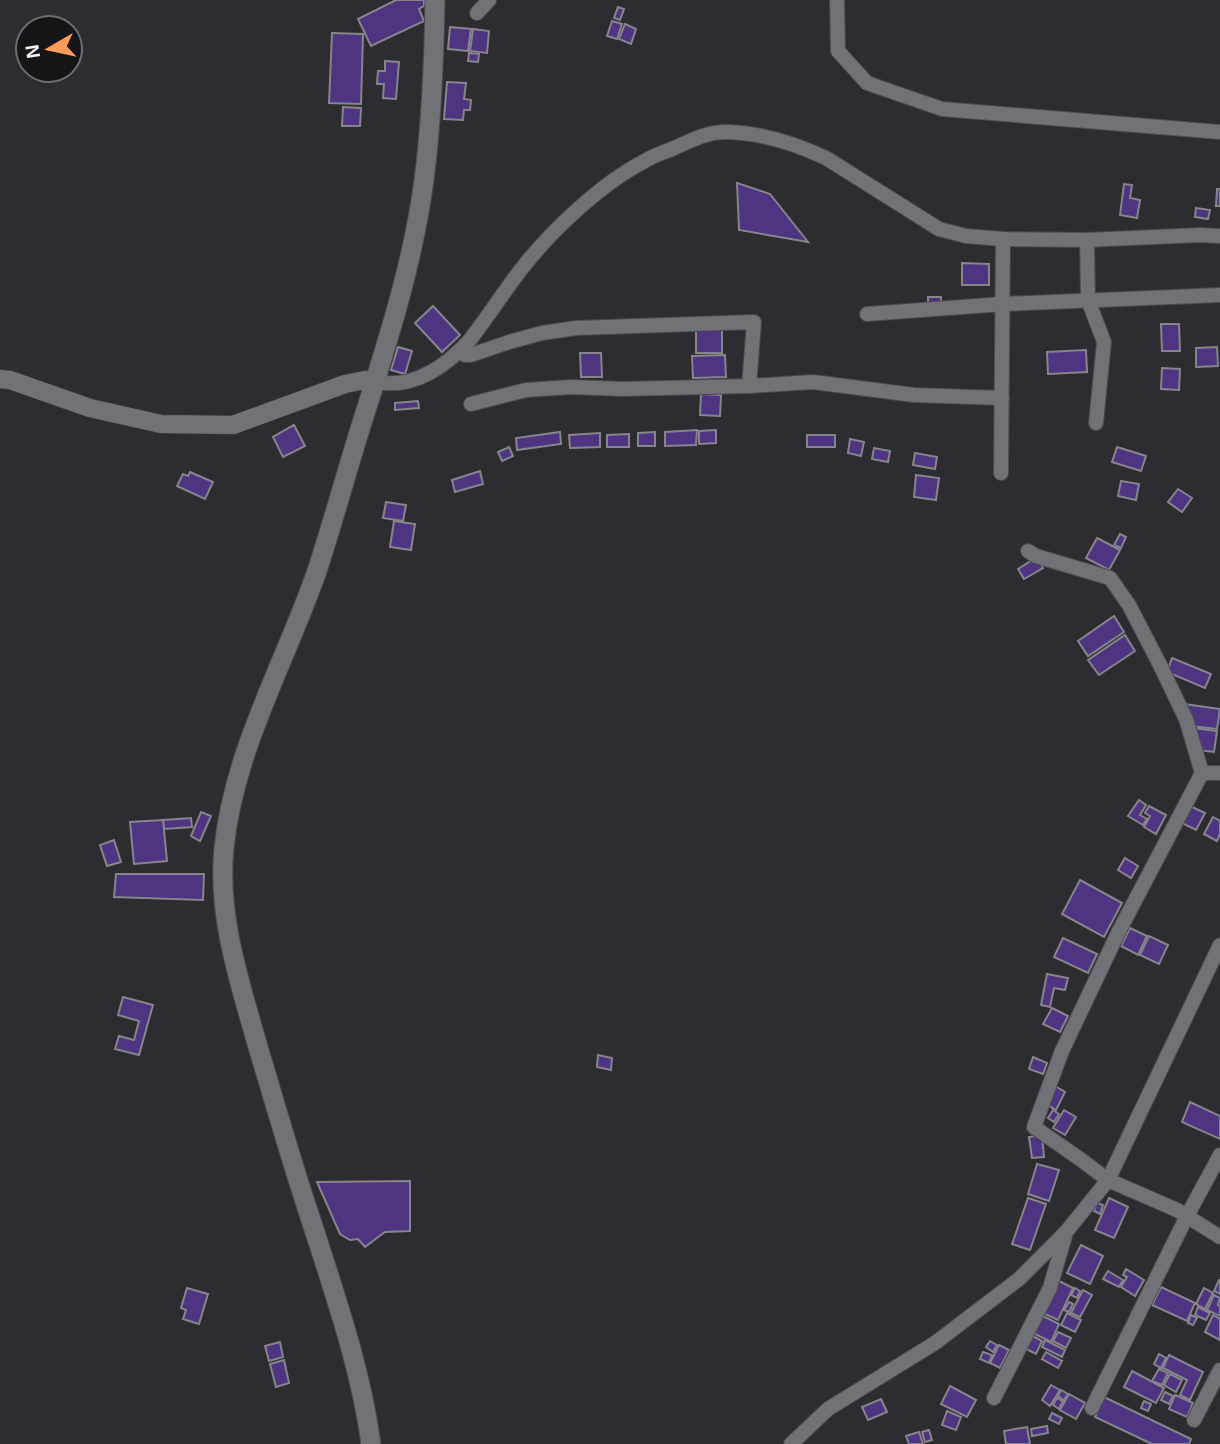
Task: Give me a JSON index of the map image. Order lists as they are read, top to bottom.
{
  "north": "left"
}
